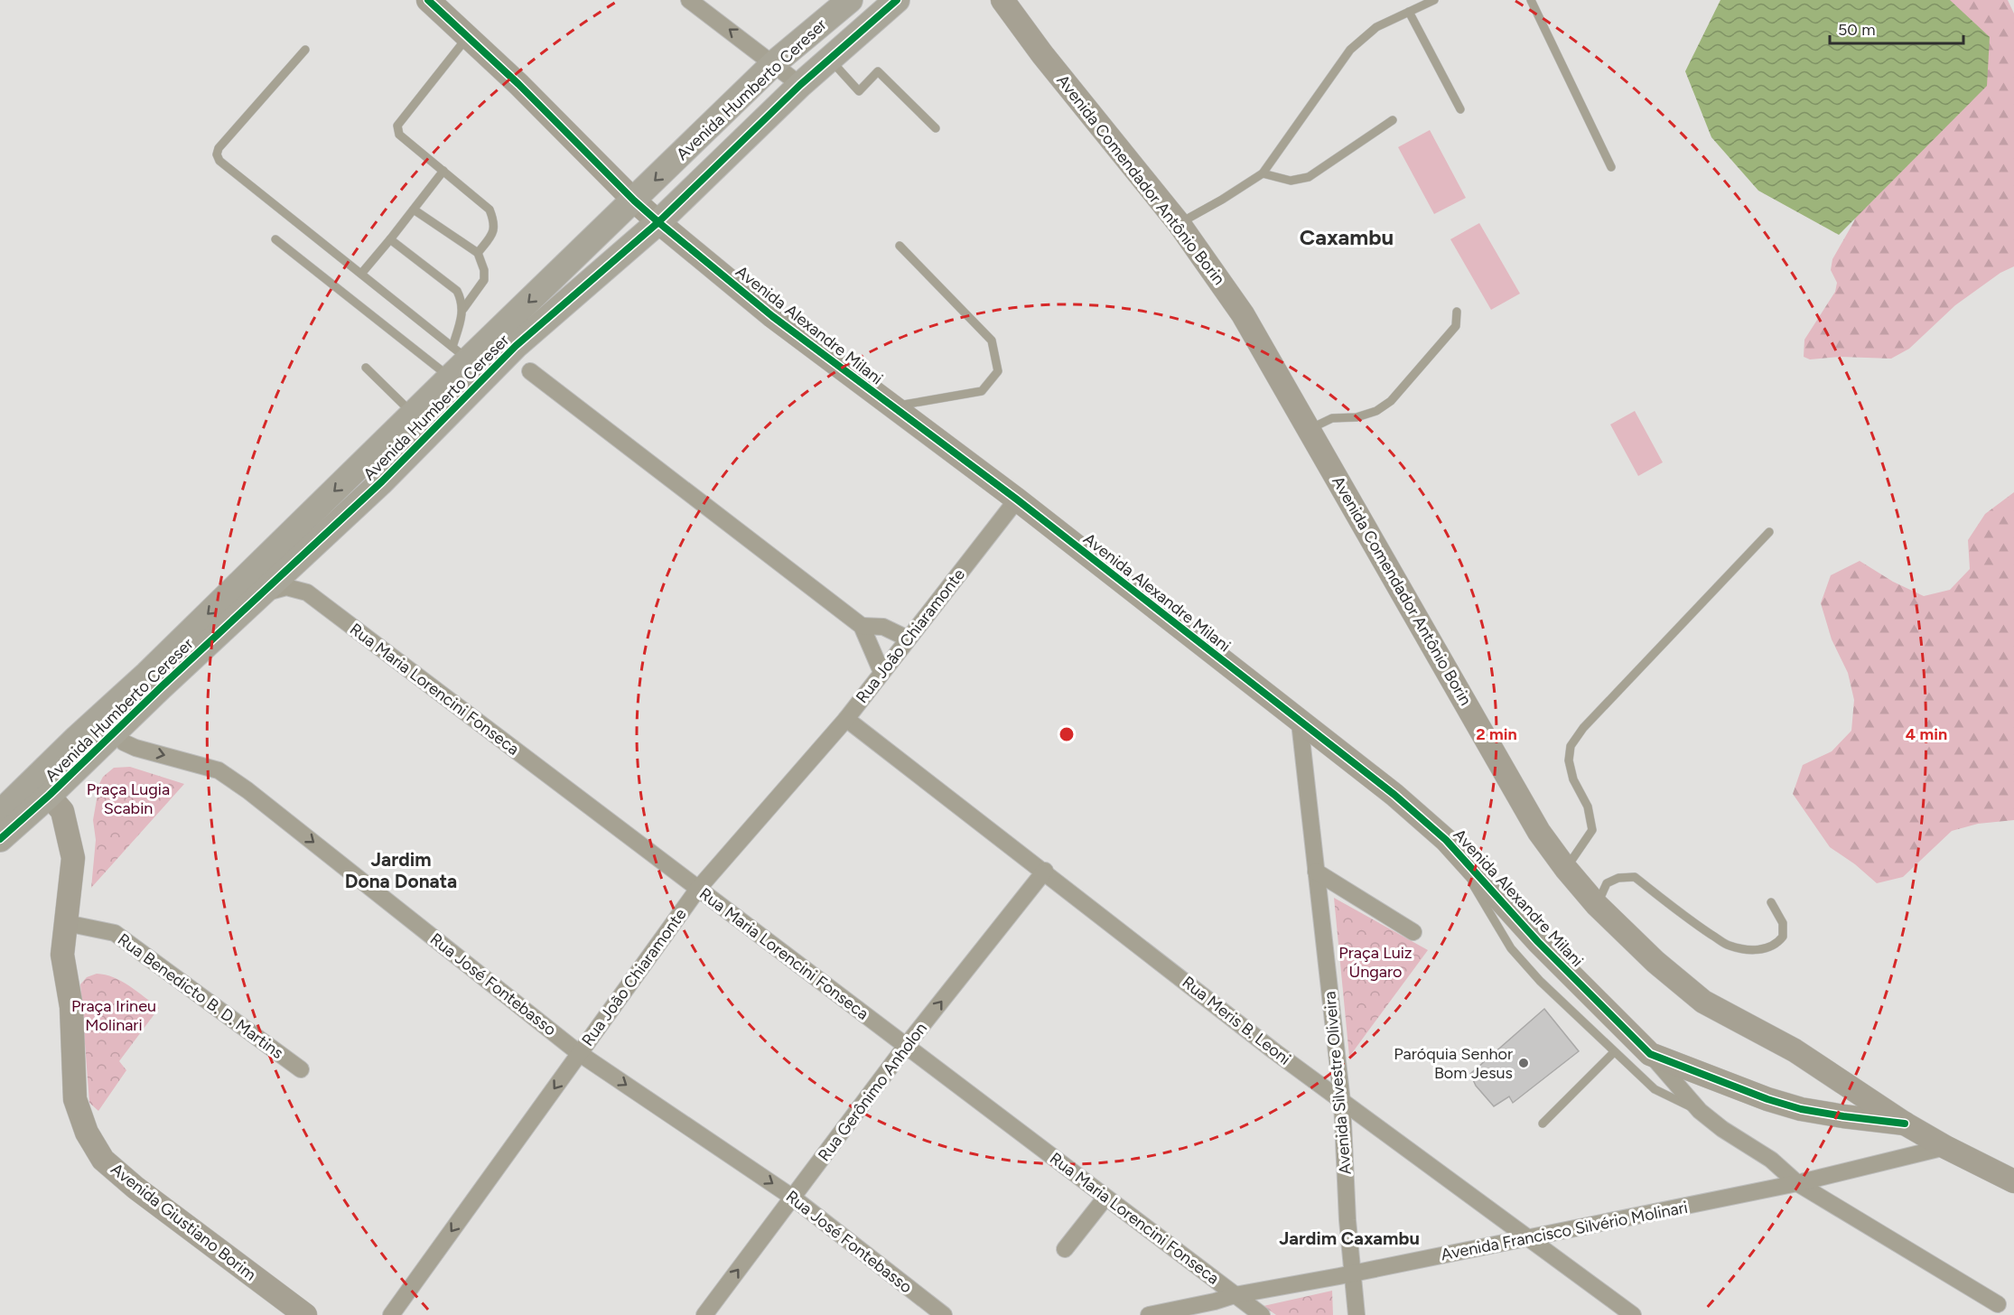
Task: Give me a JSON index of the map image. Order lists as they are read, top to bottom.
{
  "streets": {
    "main road": [
      "Avenida Humberto Cereser",
      "Avenida Comendador Antônio Borin",
      "Avenida Alexandre Milani",
      "Avenida Giustiano Borim"
    ],
    "street": [
      "Rua João Chiaramonte",
      "Rua Maria Lorencini Fonseca",
      "Rua José Fontebasso",
      "Rua Benedicto B. D. Martins",
      "Rua Meris B. Leoni",
      "Avenida Silvestre Oliveira",
      "Rua Gerônimo Anholon",
      "Avenida Francisco Silvério Molinari"
    ]
  },
  "crossings": [
    ["Avenida Humberto Cereser", "Avenida Alexandre Milani"],
    ["Avenida Humberto Cereser", "Rua Maria Lorencini Fonseca"],
    ["Avenida Humberto Cereser", "Rua José Fontebasso"],
    ["Avenida Humberto Cereser", "Avenida Giustiano Borim"],
    ["Avenida Comendador Antônio Borin", "Avenida Alexandre Milani"],
    ["Avenida Comendador Antônio Borin", "Avenida Francisco Silvério Molinari"],
    ["Avenida Alexandre Milani", "Rua João Chiaramonte"],
    ["Avenida Alexandre Milani", "Avenida Silvestre Oliveira"],
    ["Rua João Chiaramonte", "Rua Maria Lorencini Fonseca"],
    ["Rua João Chiaramonte", "Rua José Fontebasso"],
    ["Rua João Chiaramonte", "Rua Meris B. Leoni"],
    ["Rua Maria Lorencini Fonseca", "Rua Gerônimo Anholon"],
    ["Rua Maria Lorencini Fonseca", "Avenida Francisco Silvério Molinari"],
    ["Rua José Fontebasso", "Rua Gerônimo Anholon"],
    ["Rua Benedicto B. D. Martins", "Avenida Giustiano Borim"],
    ["Rua Meris B. Leoni", "Avenida Silvestre Oliveira"],
    ["Rua Meris B. Leoni", "Rua Gerônimo Anholon"],
    ["Rua Meris B. Leoni", "Avenida Francisco Silvério Molinari"],
    ["Avenida Silvestre Oliveira", "Avenida Francisco Silvério Molinari"]
  ],
  "one_way": ["Rua José Fontebasso", "Rua Gerônimo Anholon"],
  "districts": ["Caxambu", "Jardim Dona Donata", "Jardim Caxambu"],
  "parks": ["Praça Lugia Scabin", "Praça Luiz Úngaro", "Praça Irineu Molinari"],
  "places": ["Paróquia Senhor Bom Jesus"],
  "scale_bar": "50 m",
  "rings": ["2 min", "4 min"]
}
